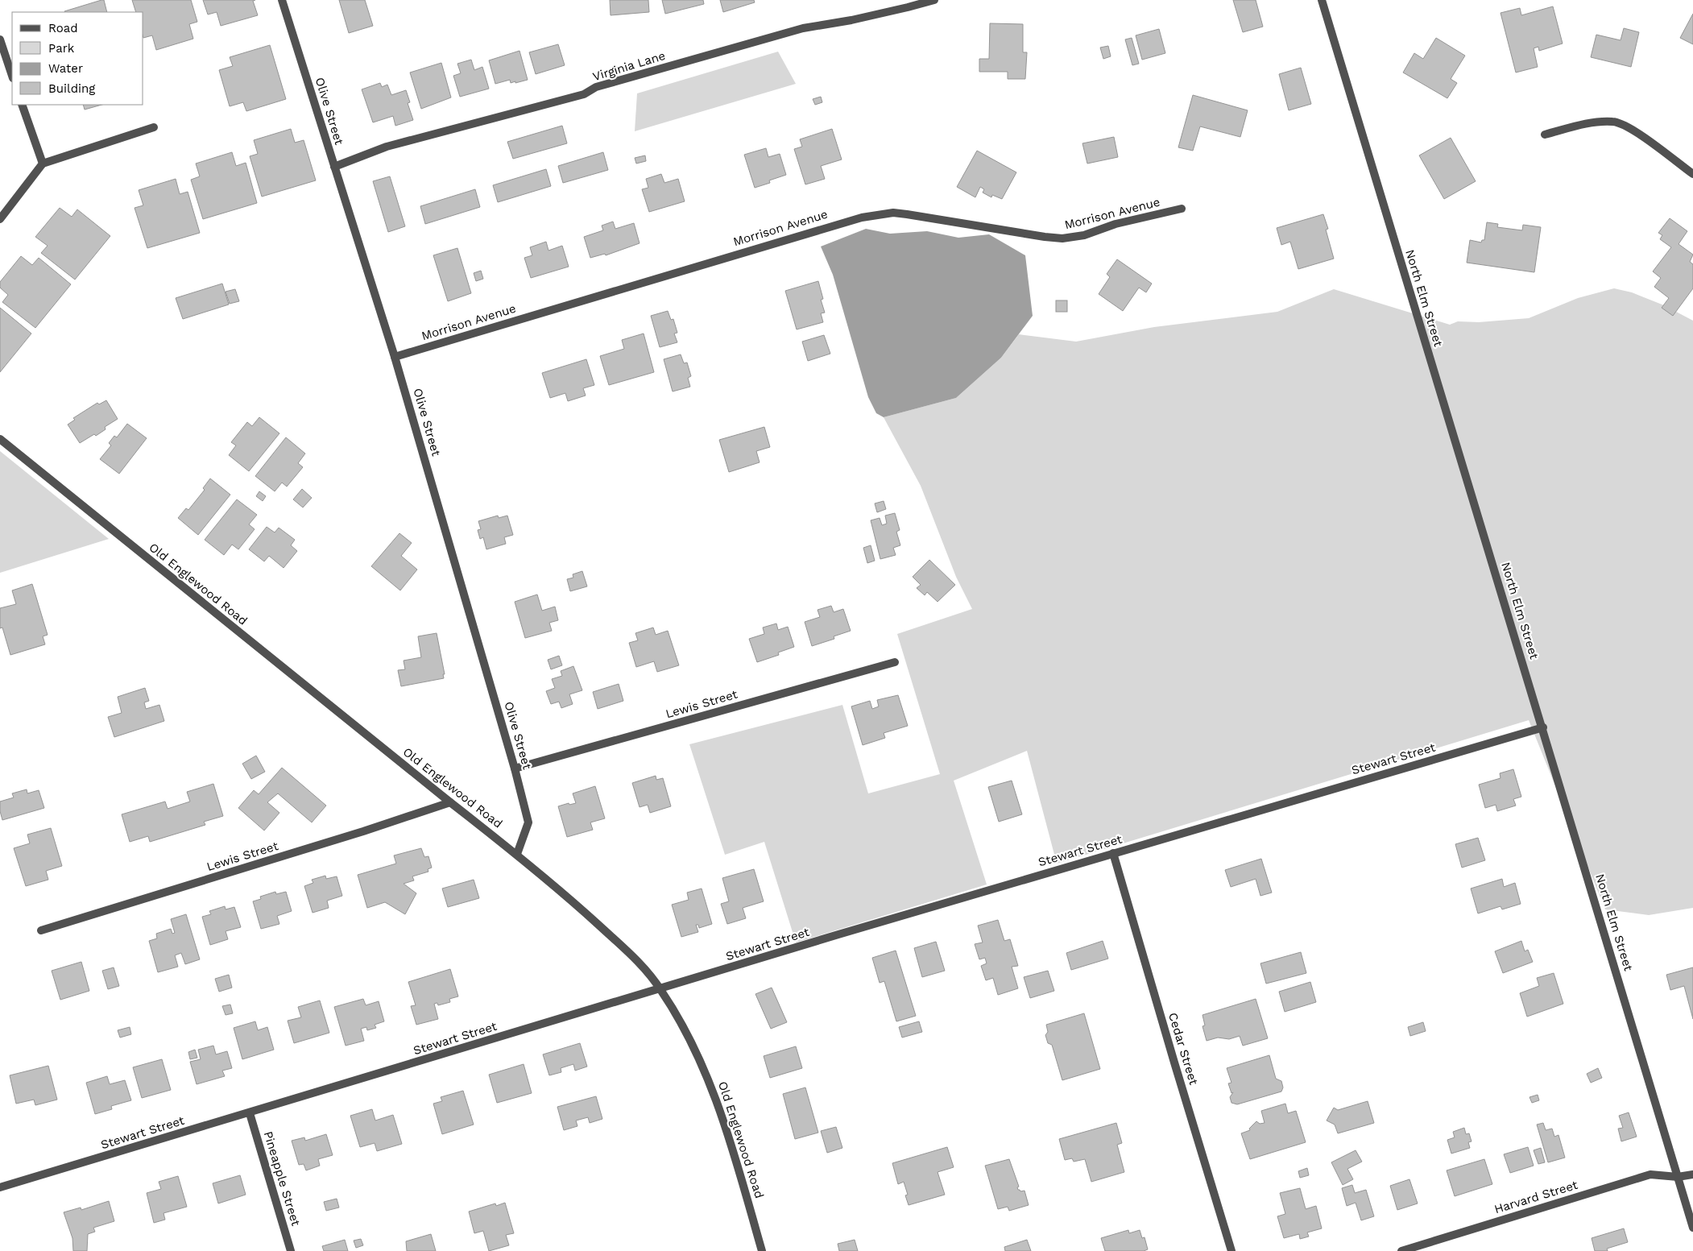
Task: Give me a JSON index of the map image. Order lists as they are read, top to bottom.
{
  "streets": {
    "street": [
      "Virginia Lane",
      "Olive Street",
      "Morrison Avenue",
      "North Elm Street",
      "Old Englewood Road",
      "Lewis Street",
      "Stewart Street",
      "Cedar Street",
      "Pineapple Street",
      "Harvard Street"
    ]
  },
  "crossings": [
    ["Virginia Lane", "Olive Street"],
    ["Olive Street", "Morrison Avenue"],
    ["Olive Street", "Old Englewood Road"],
    ["Olive Street", "Lewis Street"],
    ["North Elm Street", "Stewart Street"],
    ["North Elm Street", "Harvard Street"],
    ["Old Englewood Road", "Lewis Street"],
    ["Old Englewood Road", "Stewart Street"],
    ["Stewart Street", "Cedar Street"],
    ["Stewart Street", "Pineapple Street"]
  ],
  "legend": [
    "Road",
    "Park",
    "Water",
    "Building"
  ]
}
